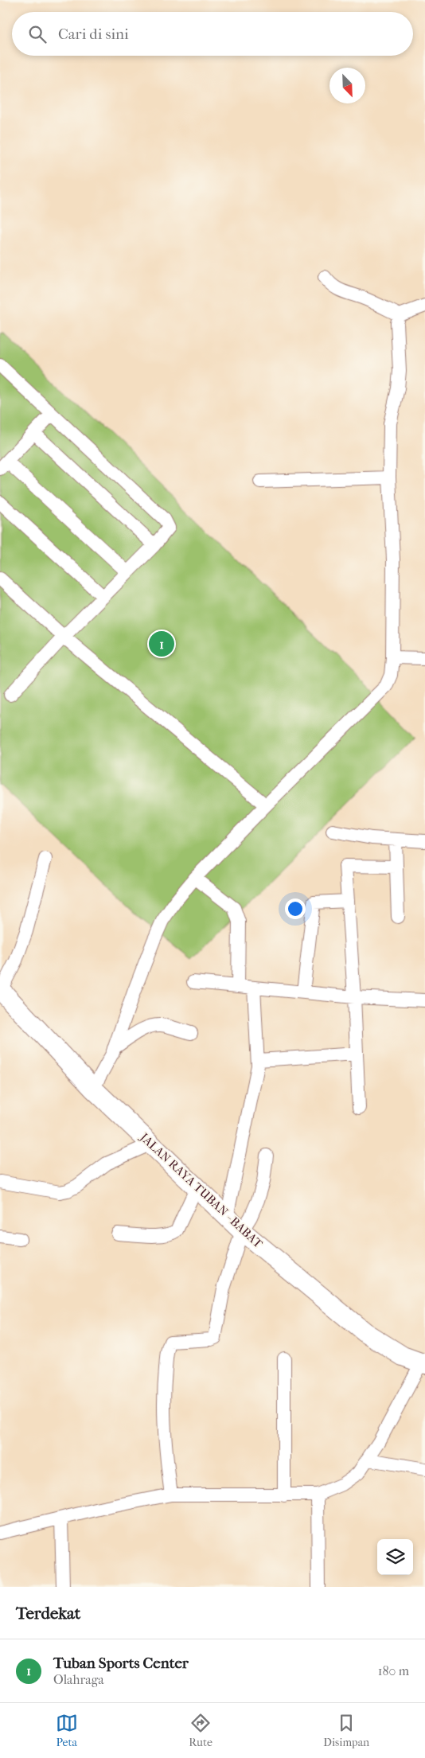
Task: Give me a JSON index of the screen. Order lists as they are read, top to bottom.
{
  "streets": {
    "highway": ["JALAN RAYA TUBAN - BABAT"]
  },
  "north": "bottom right",
  "page": {
    "search": "Cari di sini",
    "pins": "1",
    "heading": "Terdekat",
    "list": [
      {
        "mark": "1",
        "name": "Tuban Sports Center",
        "note": "Olahraga",
        "value": "180 m"
      }
    ],
    "nav": ["Peta", "Rute", "Disimpan"]
  }
}
